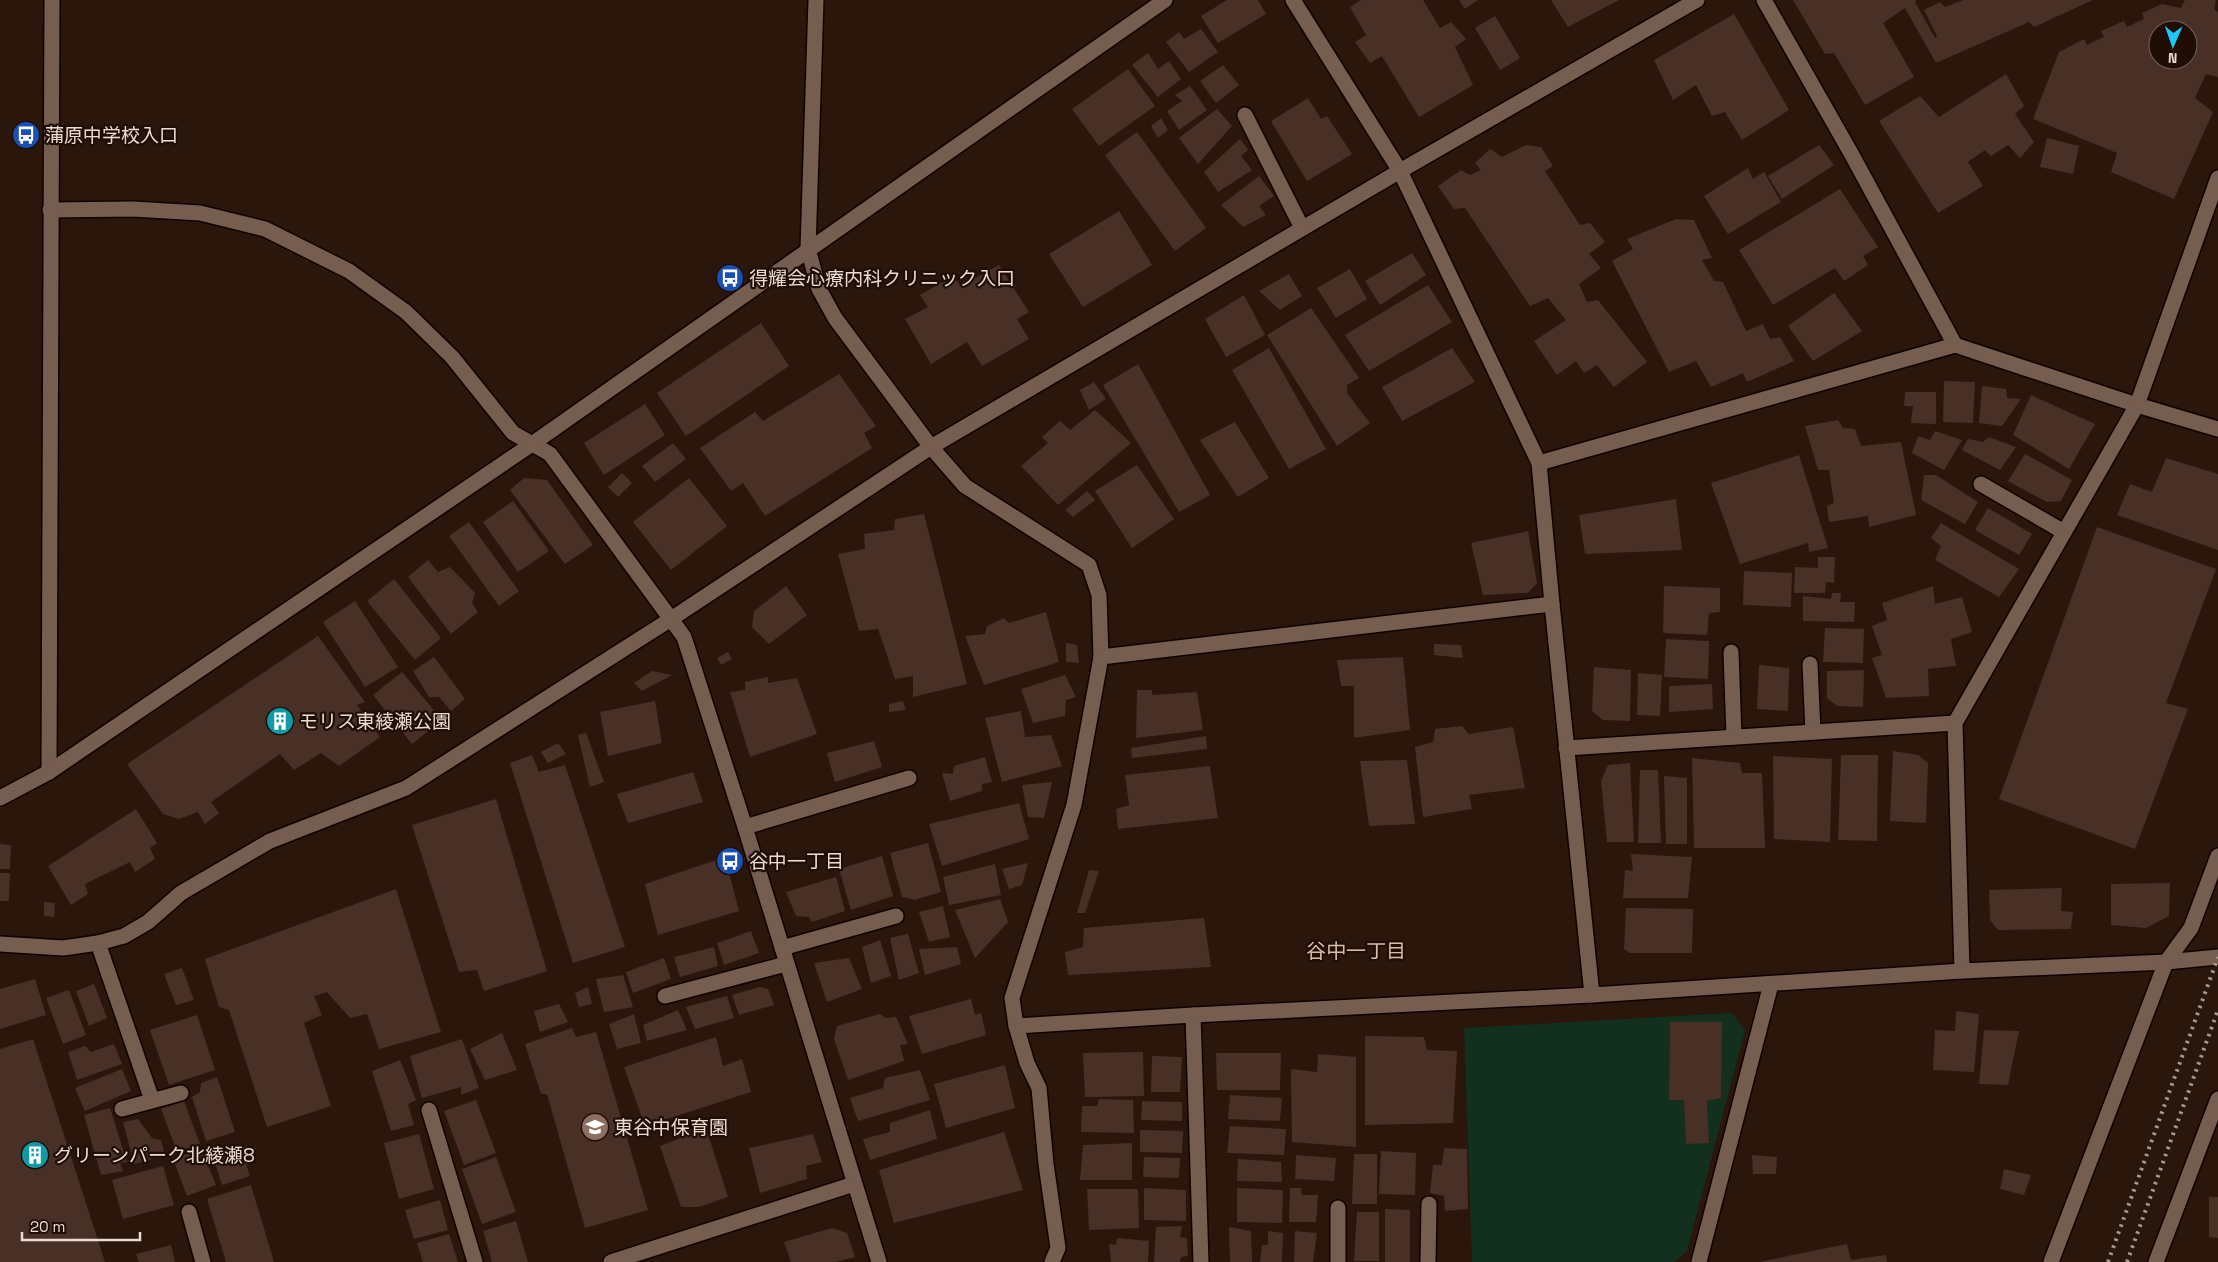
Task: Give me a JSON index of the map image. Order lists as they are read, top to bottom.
{
  "districts": ["谷中一丁目"],
  "places": {
    "bus stop": ["蒲原中学校入口", "得耀会心療内科クリニック入口", "谷中一丁目"],
    "building": ["モリス東綾瀬公園", "グリーンパーク北綾瀬8"],
    "school or university": ["東谷中保育園"]
  },
  "scale_bar": "20 m",
  "north": "bottom"
}
